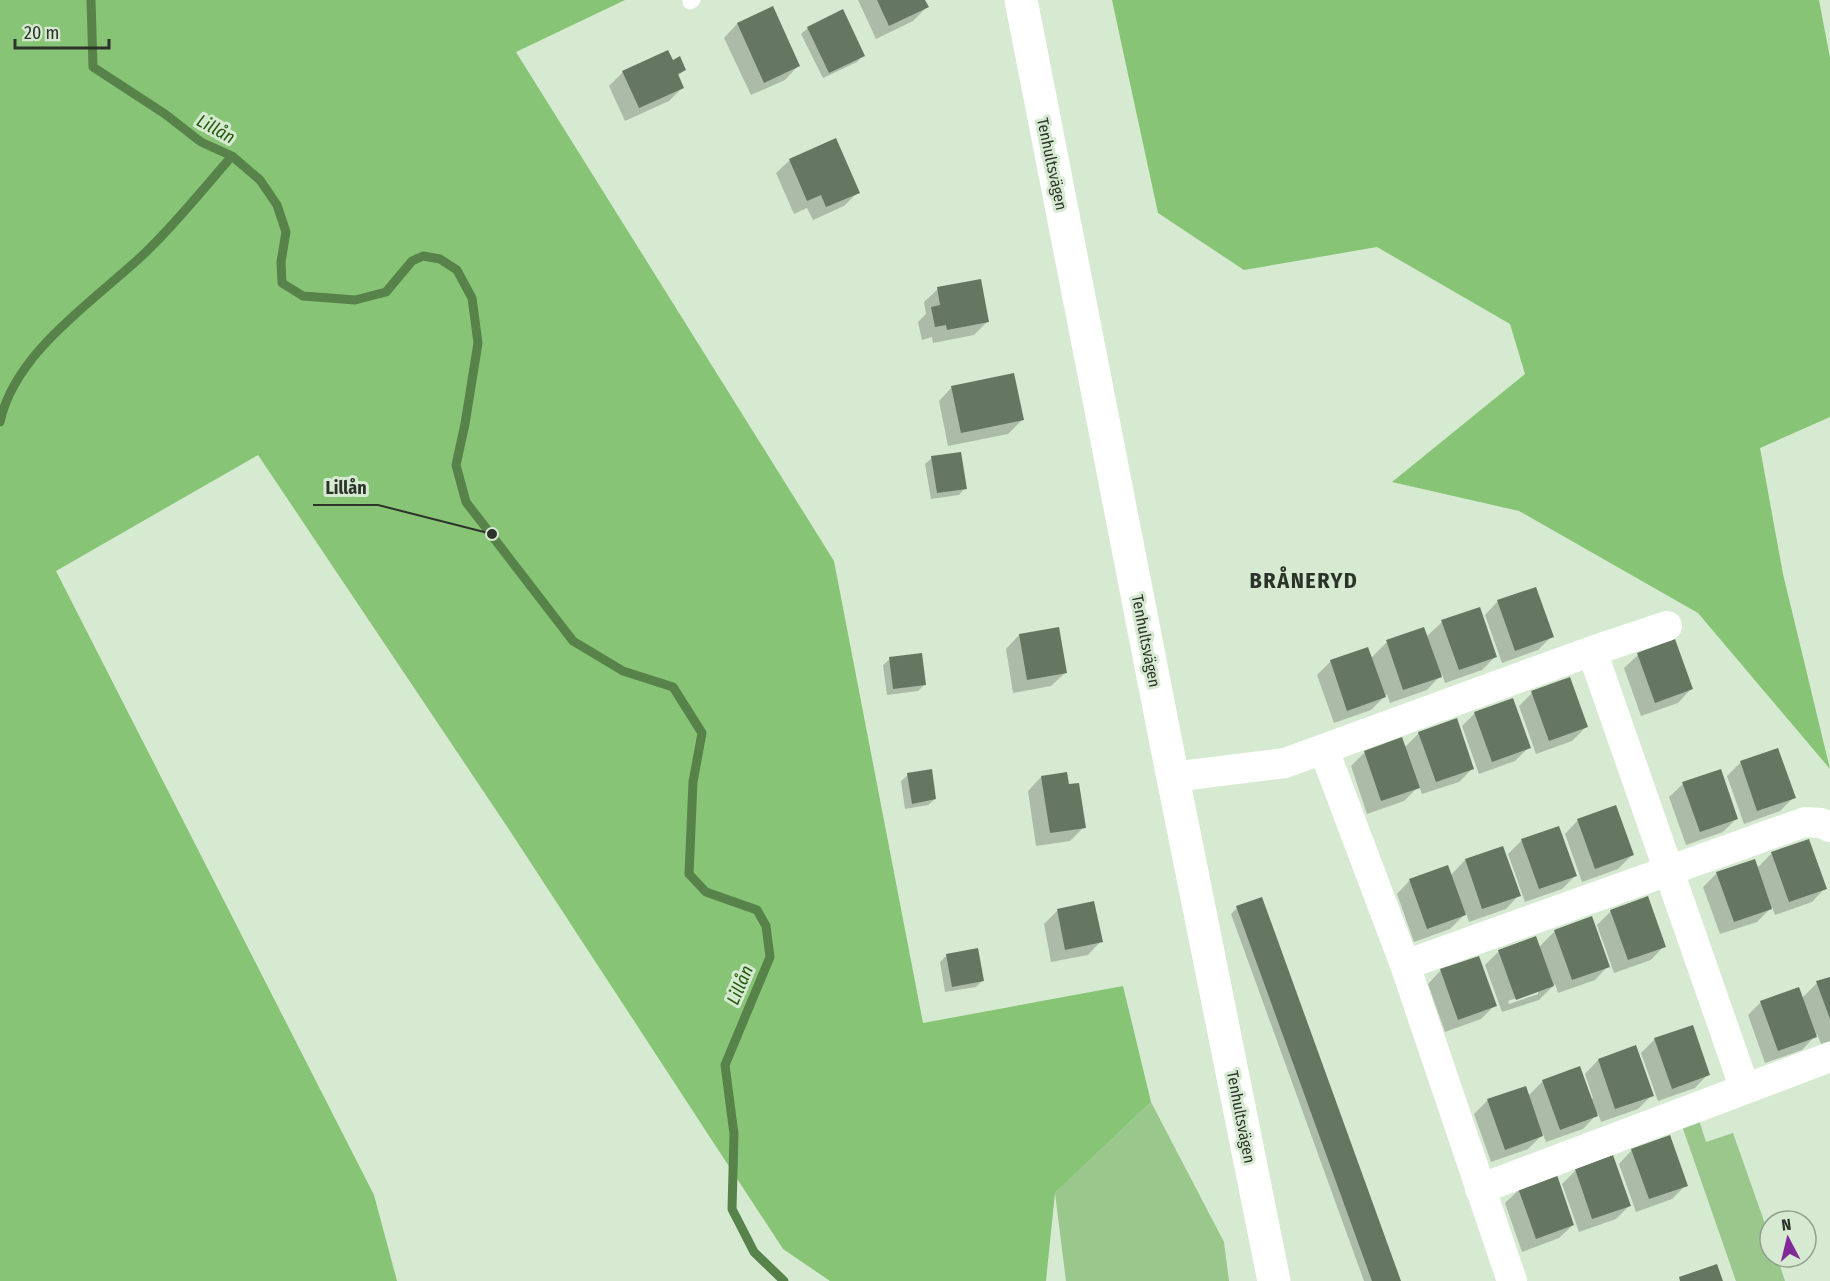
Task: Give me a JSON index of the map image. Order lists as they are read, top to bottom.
{
  "streets": {
    "street": ["Tenhultsvägen"]
  },
  "districts": ["BRÅNERYD"],
  "water": ["Lillån"],
  "places": ["Lillån"],
  "scale_bar": "20 m",
  "north": "top"
}
